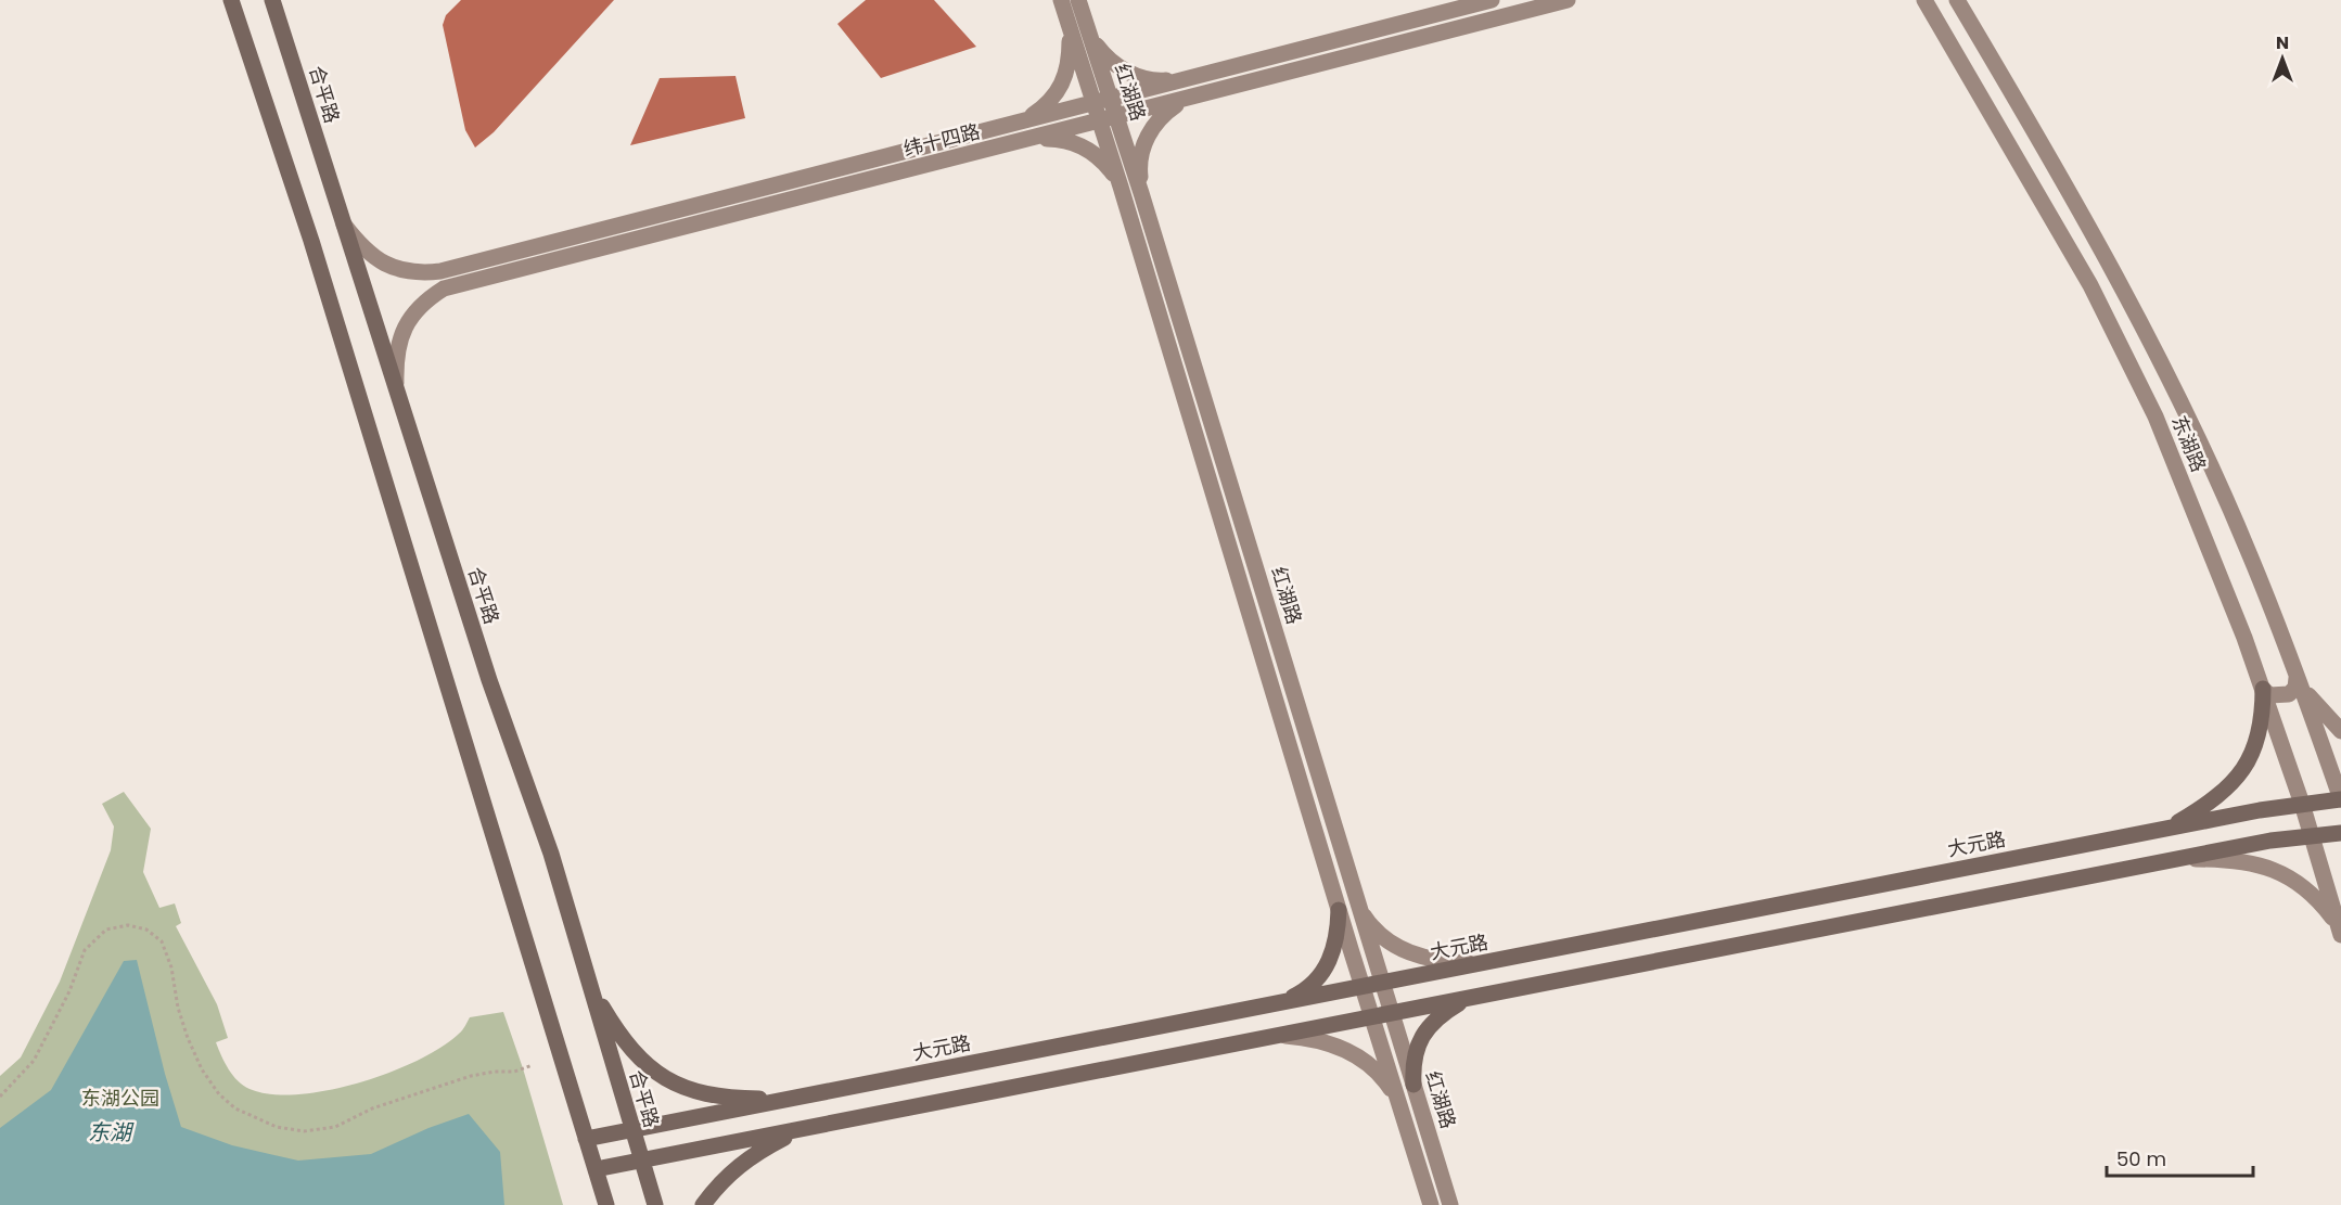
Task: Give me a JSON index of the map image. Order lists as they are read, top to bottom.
{
  "streets": {
    "main road": [
      "红湖路",
      "合平路",
      "纬十四路",
      "东湖路",
      "大元路"
    ]
  },
  "crossings": [
    ["红湖路", "纬十四路"],
    ["红湖路", "大元路"],
    ["合平路", "纬十四路"],
    ["合平路", "大元路"],
    ["东湖路", "大元路"]
  ],
  "water": ["东湖"],
  "parks": ["东湖公园"],
  "scale_bar": "50 m",
  "north": "top"
}
